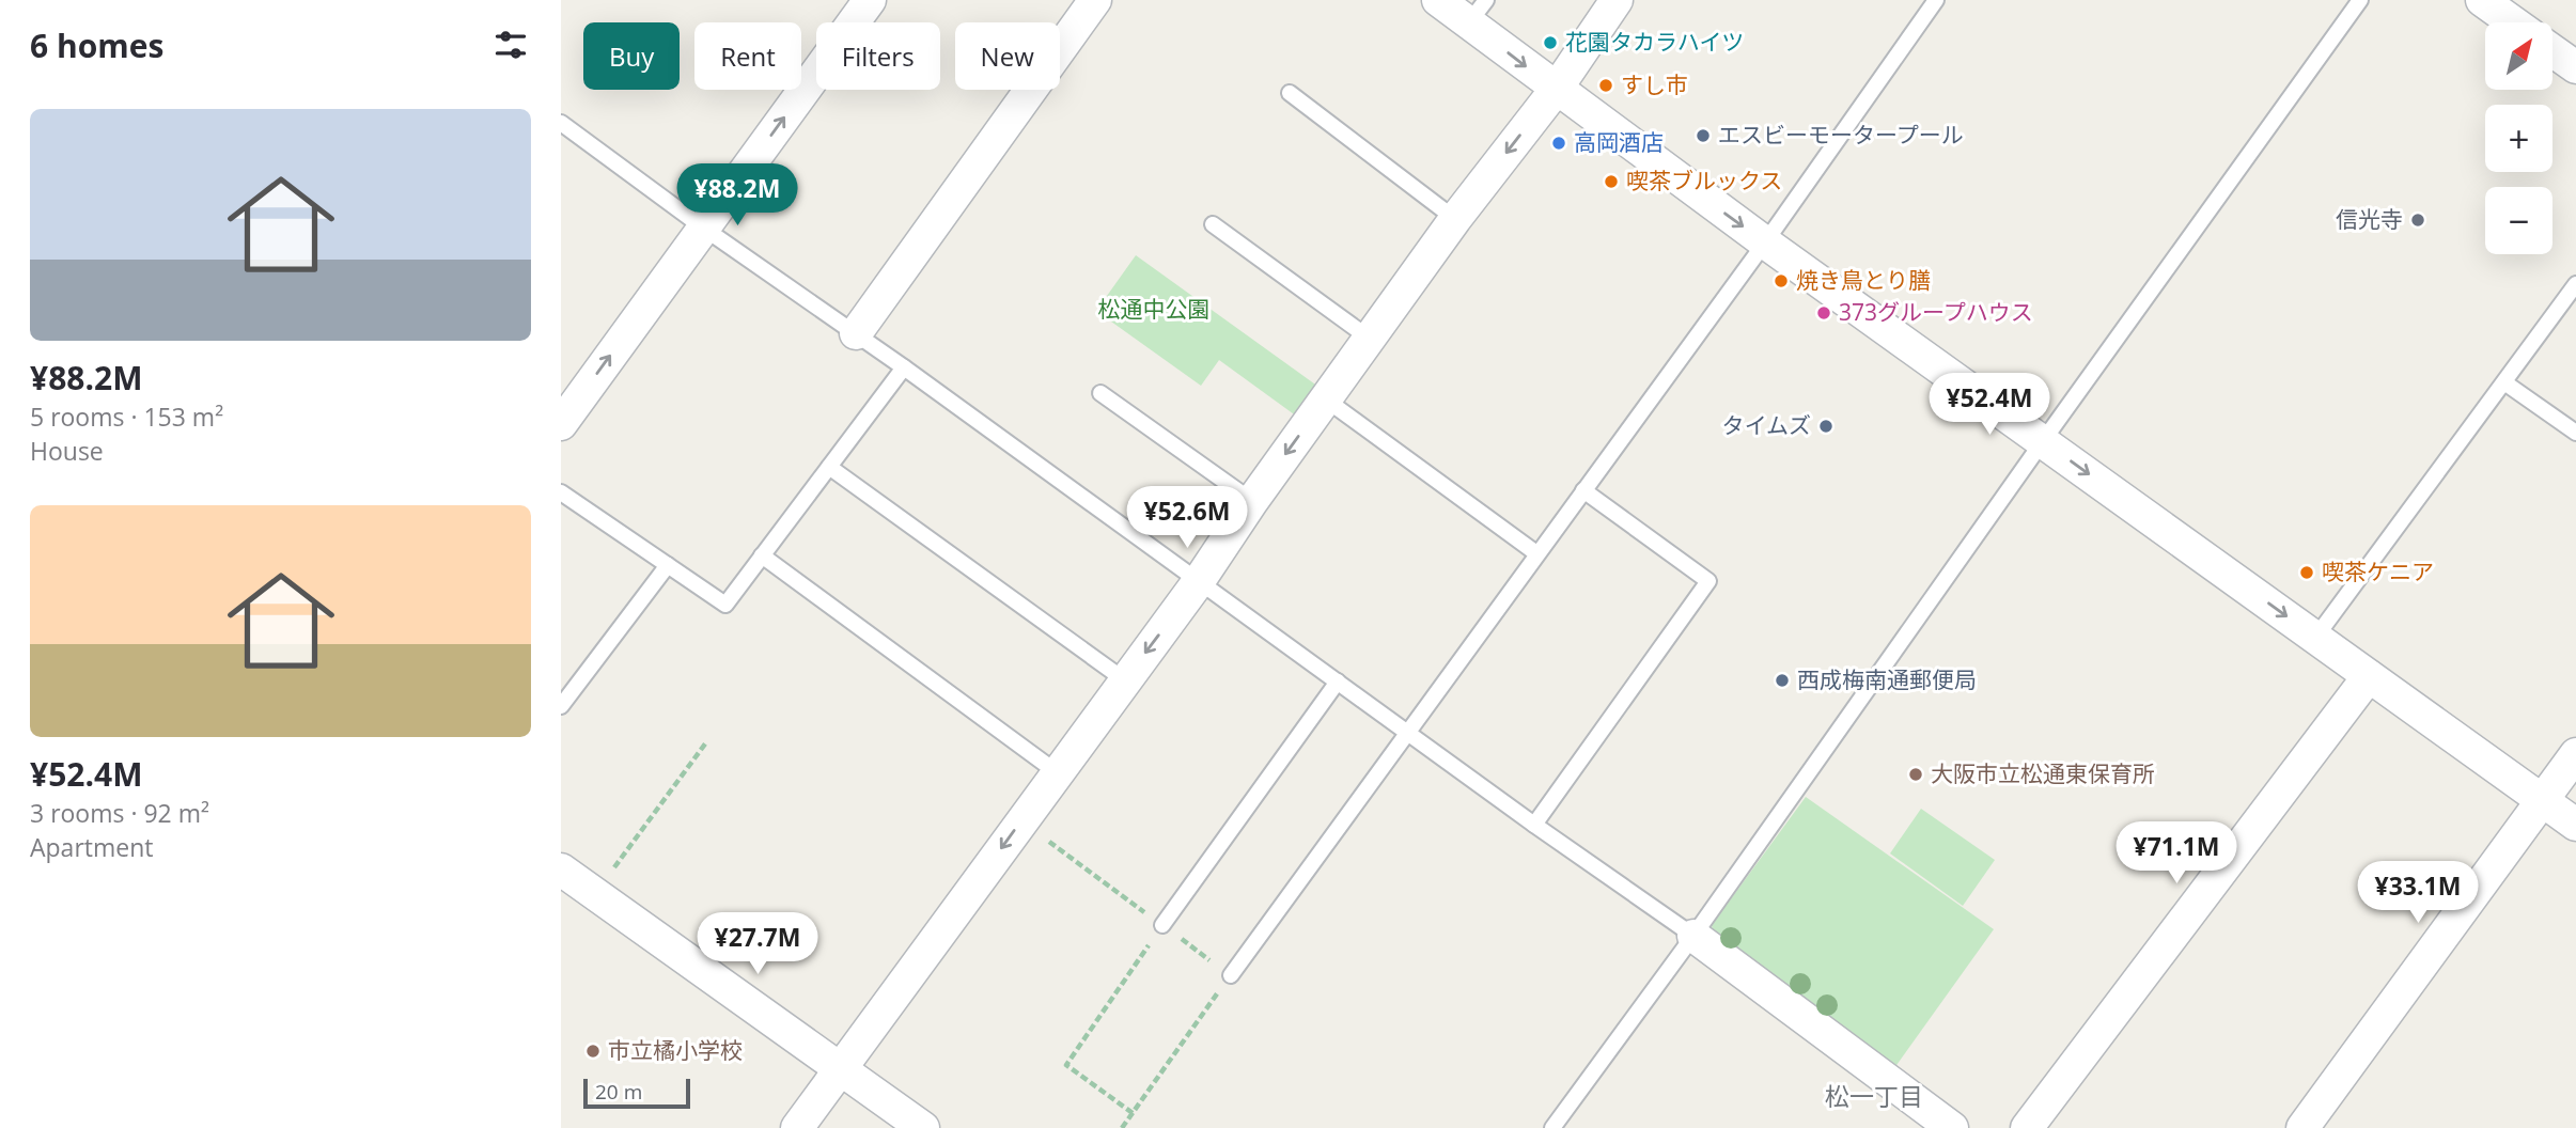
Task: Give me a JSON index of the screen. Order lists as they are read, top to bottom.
{
  "districts": ["松一丁目"],
  "parks": ["松通中公園"],
  "places": [
    "花園タカラハイツ",
    "すし市",
    "エスビーモータープール",
    "高岡酒店",
    "喫茶ブルックス",
    "信光寺",
    "焼き鳥とり膳",
    "373グループハウス",
    "タイムズ",
    "喫茶ケニア",
    "西成梅南通郵便局",
    "大阪市立松通東保育所",
    "市立橘小学校"
  ],
  "scale_bar": "20 m",
  "north": "top right",
  "page": {
    "heading": "6 homes",
    "map_buttons": ["+", "−"],
    "chip": [
      "Buy",
      "Rent",
      "Filters",
      "New"
    ],
    "list": [
      {
        "name": "¥88.2M",
        "note": "5 rooms · 153 m² · House"
      },
      {
        "name": "¥52.4M",
        "note": "3 rooms · 92 m² · Apartment"
      }
    ],
    "price": [
      "¥88.2M",
      "¥52.4M",
      "¥52.6M",
      "¥71.1M",
      "¥33.1M",
      "¥27.7M"
    ],
    "scale": "20 m"
  }
}
